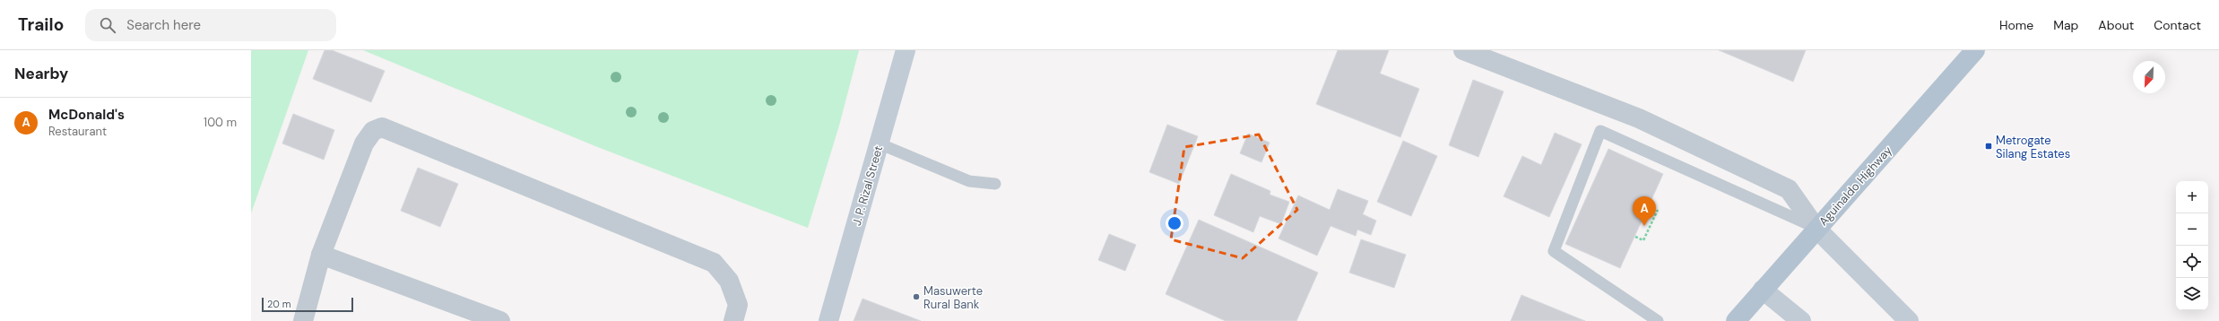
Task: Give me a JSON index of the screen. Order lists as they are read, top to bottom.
{
  "streets": {
    "main road": ["J. P. Rizal Street", "Aguinaldo Highway"]
  },
  "places": {
    "transit": ["Metrogate Silang Estates"],
    "other": ["Masuwerte Rural Bank"]
  },
  "scale_bar": "20 m",
  "north": "bottom left",
  "page": {
    "header": "Trailo",
    "search": "Search here",
    "nav": [
      "Home",
      "Map",
      "About",
      "Contact"
    ],
    "heading": "Nearby",
    "list": [
      {
        "mark": "A",
        "name": "McDonald's",
        "note": "Restaurant",
        "value": "100 m"
      }
    ],
    "map_buttons": ["+", "−"],
    "pins": "A",
    "scale": "20 m"
  }
}
